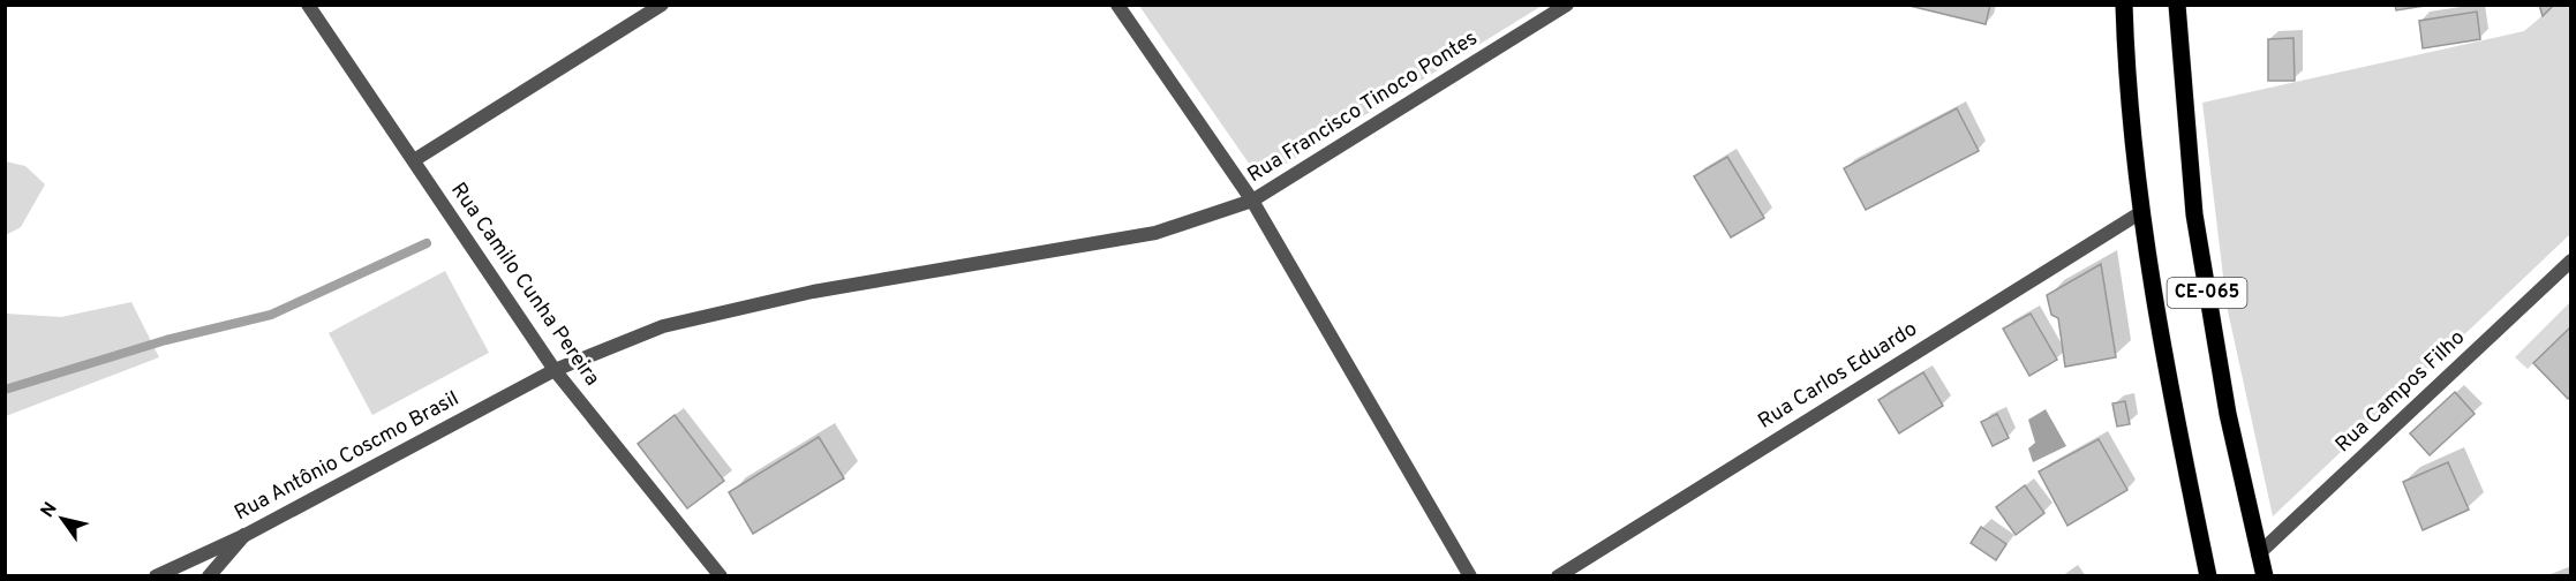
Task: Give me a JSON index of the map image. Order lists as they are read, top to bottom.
{
  "streets": {
    "main road": ["CE-065"],
    "street": [
      "Rua Francisco Tinoco Pontes",
      "Rua Camilo Cunha Pereira",
      "Rua Carlos Eduardo",
      "Rua Campos Filho",
      "Rua Antônio Coscmo Brasil"
    ]
  },
  "crossings": [
    ["Rua Francisco Tinoco Pontes", "Rua Camilo Cunha Pereira"],
    ["Rua Francisco Tinoco Pontes", "Rua Antônio Coscmo Brasil"],
    ["Rua Camilo Cunha Pereira", "Rua Antônio Coscmo Brasil"],
    ["CE-065", "Rua Carlos Eduardo"],
    ["CE-065", "Rua Campos Filho"]
  ],
  "north": "top left"
}
